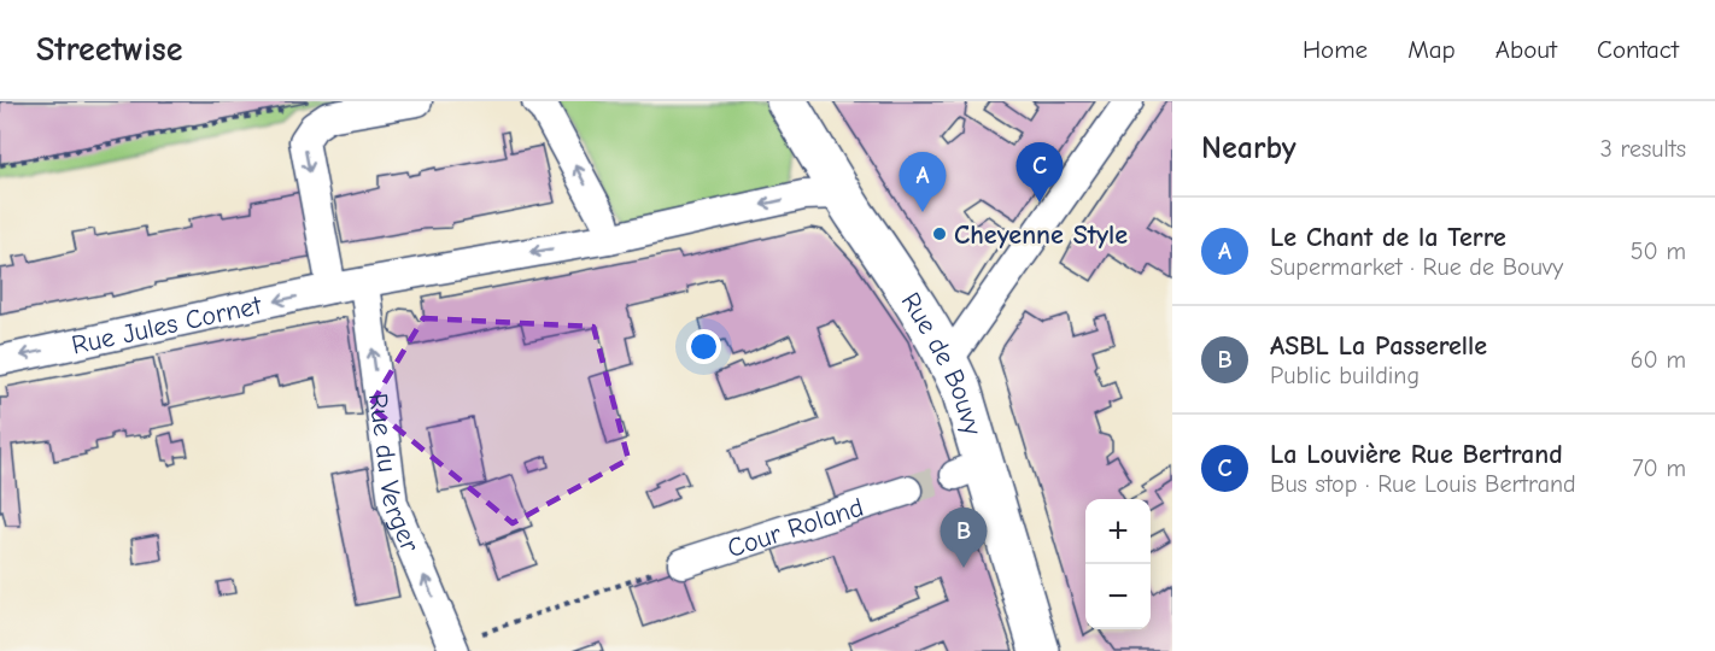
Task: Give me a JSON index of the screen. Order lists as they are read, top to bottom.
{
  "streets": {
    "street": [
      "Rue Jules Cornet",
      "Rue de Bouvy",
      "Rue du Verger",
      "Cour Roland"
    ]
  },
  "crossings": [
    ["Rue Jules Cornet", "Rue de Bouvy"],
    ["Rue Jules Cornet", "Rue du Verger"]
  ],
  "one_way": ["Rue Jules Cornet", "Rue du Verger"],
  "places": ["Cheyenne Style"],
  "page": {
    "header": "Streetwise",
    "nav": [
      "Home",
      "Map",
      "About",
      "Contact"
    ],
    "heading": ["Nearby", "3 results"],
    "pins": ["C", "A", "B"],
    "list": [
      {
        "mark": "A",
        "name": "Le Chant de la Terre",
        "note": "Supermarket · Rue de Bouvy",
        "value": "50 m"
      },
      {
        "mark": "B",
        "name": "ASBL La Passerelle",
        "note": "Public building",
        "value": "60 m"
      },
      {
        "mark": "C",
        "name": "La Louvière Rue Bertrand",
        "note": "Bus stop · Rue Louis Bertrand",
        "value": "70 m"
      }
    ],
    "map_buttons": ["+", "−"]
  }
}
